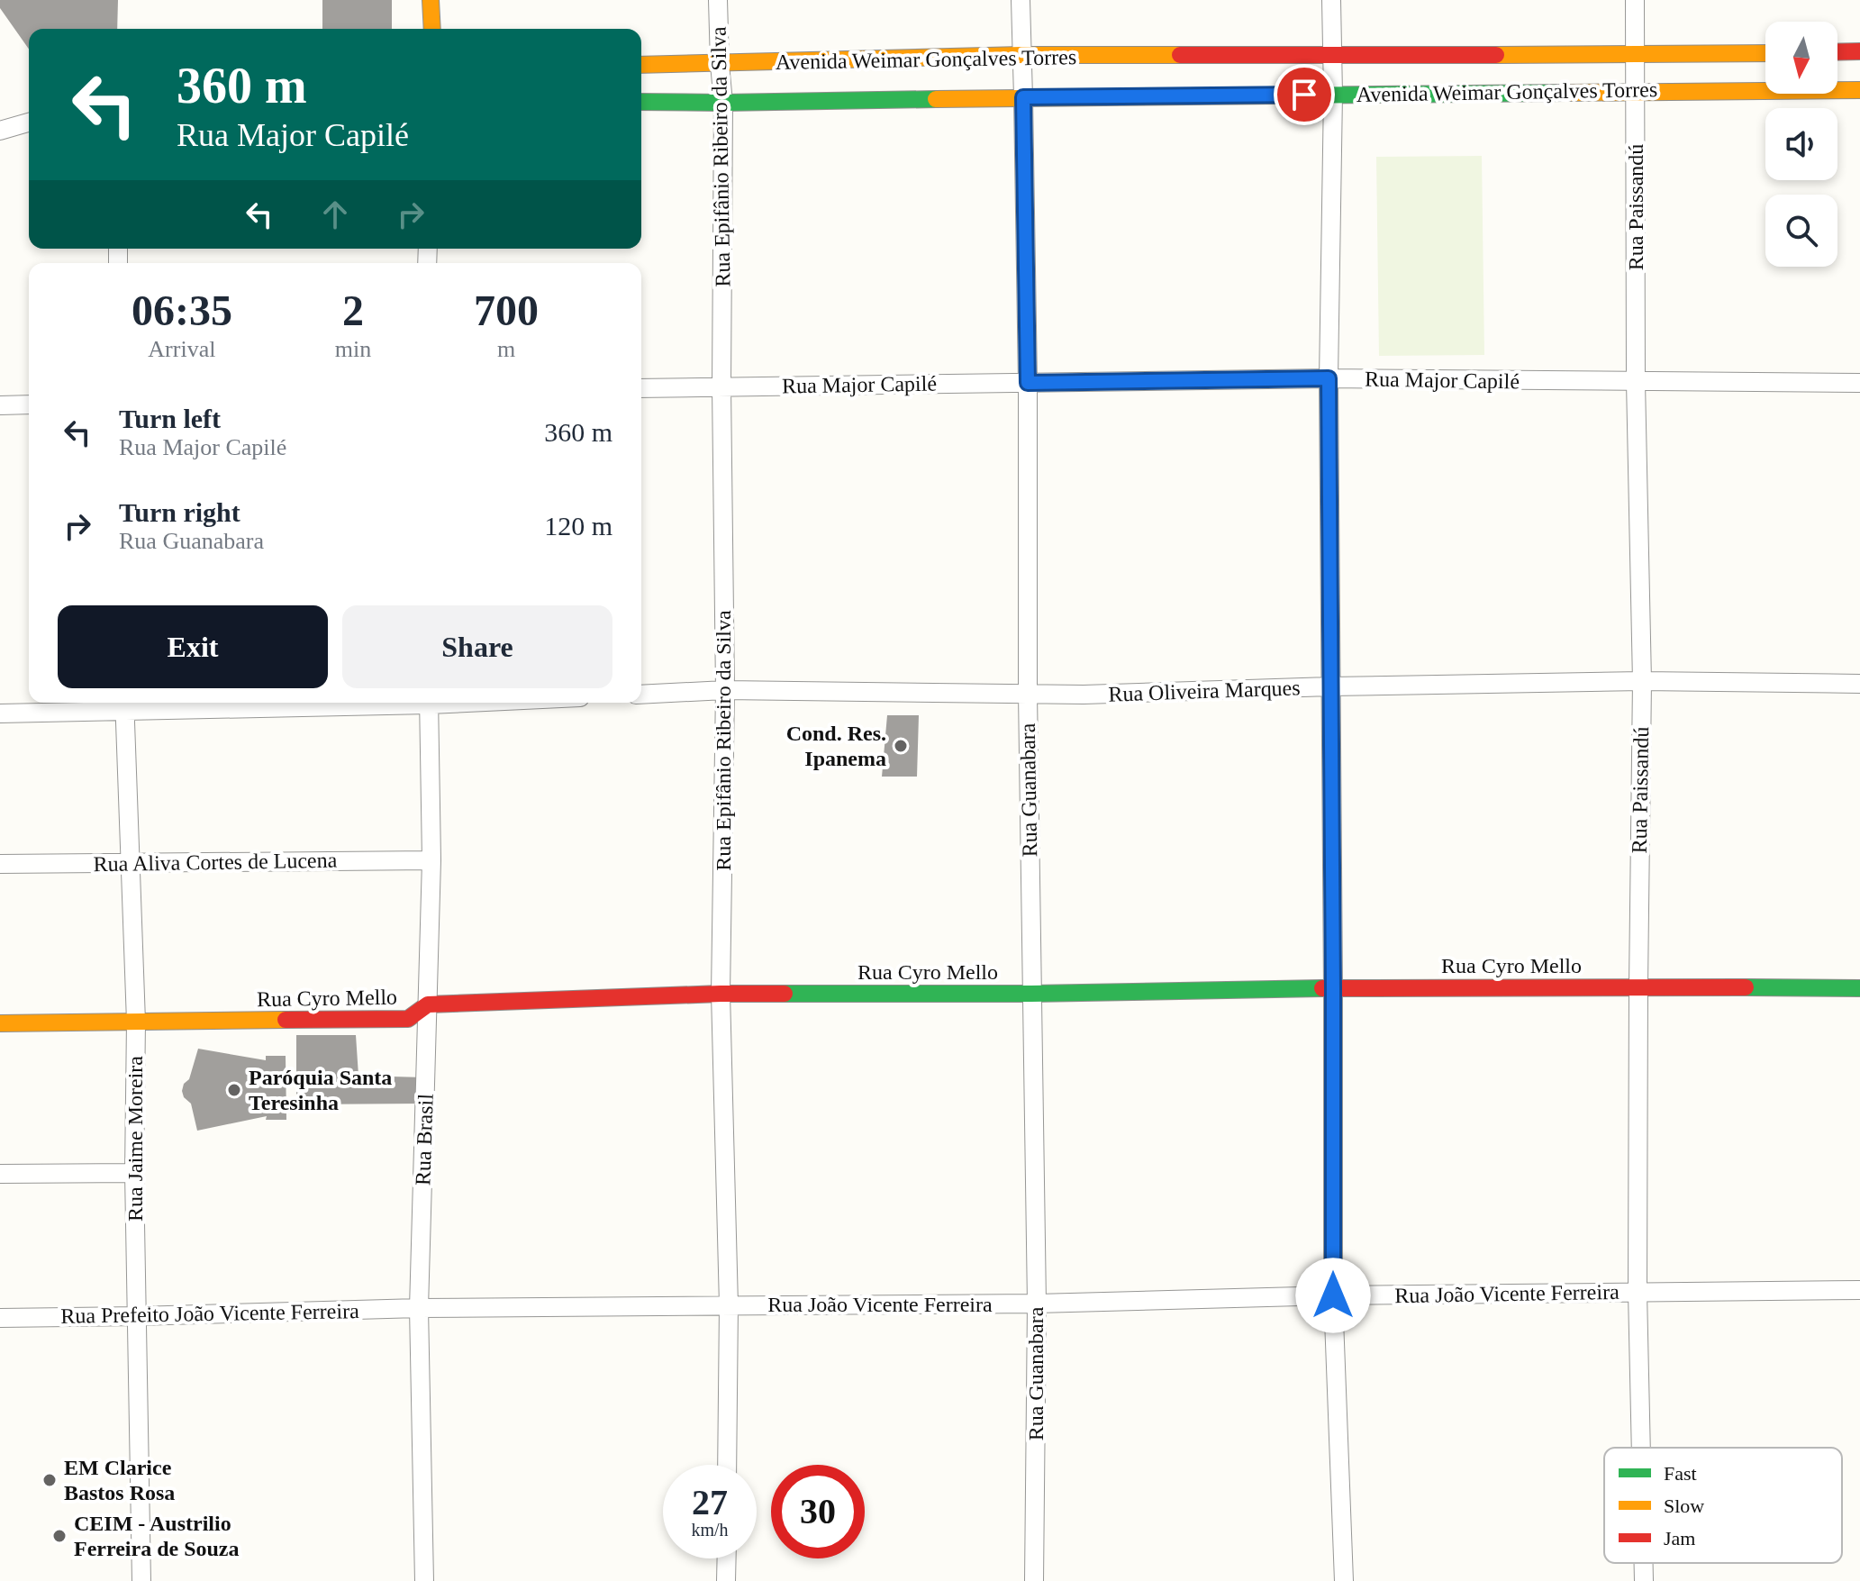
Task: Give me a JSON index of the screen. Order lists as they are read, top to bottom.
{
  "streets": {
    "main road": ["Avenida Weimar Gonçalves Torres", "Rua Cyro Mello"],
    "street": [
      "Rua Epifânio Ribeiro da Silva",
      "Rua Paissandú",
      "Rua Major Capilé",
      "Rua Oliveira Marques",
      "Rua Guanabara",
      "Rua Aliva Cortes de Lucena",
      "Rua Jaime Moreira",
      "Rua Brasil",
      "Rua João Vicente Ferreira",
      "Rua Prefeito João Vicente Ferreira"
    ]
  },
  "crossings": [
    ["Avenida Weimar Gonçalves Torres", "Rua Epifânio Ribeiro da Silva"],
    ["Avenida Weimar Gonçalves Torres", "Rua Paissandú"],
    ["Avenida Weimar Gonçalves Torres", "Rua Guanabara"],
    ["Rua Epifânio Ribeiro da Silva", "Rua Major Capilé"],
    ["Rua Epifânio Ribeiro da Silva", "Rua Oliveira Marques"],
    ["Rua Epifânio Ribeiro da Silva", "Rua Cyro Mello"],
    ["Rua Epifânio Ribeiro da Silva", "Rua João Vicente Ferreira"],
    ["Rua Paissandú", "Rua Major Capilé"],
    ["Rua Paissandú", "Rua Oliveira Marques"],
    ["Rua Paissandú", "Rua Cyro Mello"],
    ["Rua Paissandú", "Rua João Vicente Ferreira"],
    ["Rua Major Capilé", "Rua Guanabara"],
    ["Rua Oliveira Marques", "Rua Guanabara"],
    ["Rua Guanabara", "Rua Cyro Mello"],
    ["Rua Guanabara", "Rua João Vicente Ferreira"],
    ["Rua Aliva Cortes de Lucena", "Rua Jaime Moreira"],
    ["Rua Aliva Cortes de Lucena", "Rua Brasil"],
    ["Rua Cyro Mello", "Rua Jaime Moreira"],
    ["Rua Cyro Mello", "Rua Brasil"],
    ["Rua Jaime Moreira", "Rua Prefeito João Vicente Ferreira"],
    ["Rua Brasil", "Rua João Vicente Ferreira"],
    ["Rua Brasil", "Rua Prefeito João Vicente Ferreira"],
    ["Rua João Vicente Ferreira", "Rua Prefeito João Vicente Ferreira"]
  ],
  "places": [
    "Cond. Res. Ipanema",
    "Paróquia Santa Teresinha",
    "EM Clarice Bastos Rosa",
    "CEIM - Austrilio Ferreira de Souza"
  ],
  "legend": ["Fast", "Slow", "Jam"],
  "north": "bottom",
  "page": {
    "turn": ["360 m", "Rua Major Capilé"],
    "eta": [
      "06:35",
      "Arrival",
      "2",
      "min",
      "700",
      "m"
    ],
    "list": [
      {
        "name": "Turn left",
        "note": "Rua Major Capilé",
        "value": "360 m"
      },
      {
        "name": "Turn right",
        "note": "Rua Guanabara",
        "value": "120 m"
      }
    ],
    "buttons": ["Exit", "Share"],
    "speed": "27 km/h",
    "limit": "30"
  }
}
